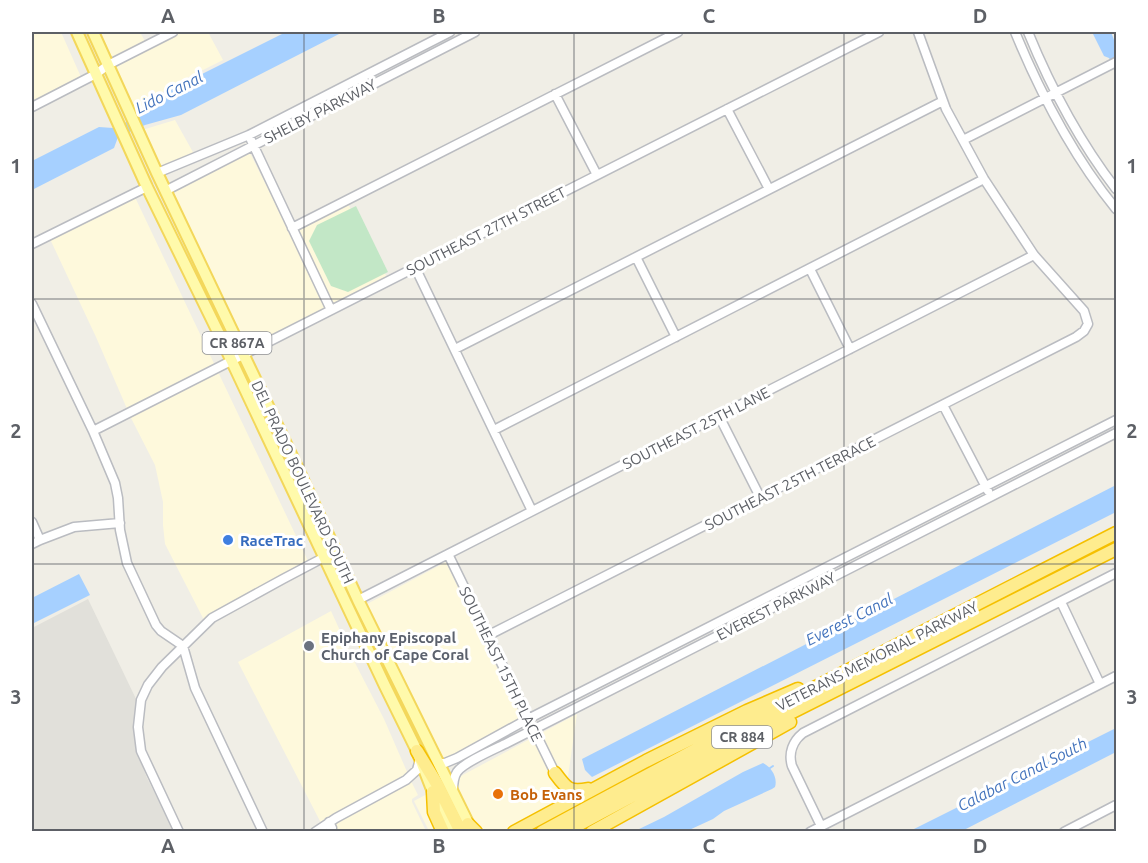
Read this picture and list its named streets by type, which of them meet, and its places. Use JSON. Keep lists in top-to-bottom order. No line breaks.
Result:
{"streets":{"highway":["VETERANS MEMORIAL PARKWAY","CR 884"],"main road":["CR 867A","DEL PRADO BOULEVARD SOUTH"],"street":["SHELBY PARKWAY","SOUTHEAST 27TH STREET","SOUTHEAST 25TH LANE","SOUTHEAST 25TH TERRACE","EVEREST PARKWAY","SOUTHEAST 15TH PLACE"]},"crossings":[["SHELBY PARKWAY","DEL PRADO BOULEVARD SOUTH"],["SOUTHEAST 27TH STREET","DEL PRADO BOULEVARD SOUTH"],["SOUTHEAST 25TH LANE","DEL PRADO BOULEVARD SOUTH"],["SOUTHEAST 25TH LANE","SOUTHEAST 25TH TERRACE"],["SOUTHEAST 25TH LANE","SOUTHEAST 15TH PLACE"],["DEL PRADO BOULEVARD SOUTH","EVEREST PARKWAY"],["SOUTHEAST 25TH TERRACE","SOUTHEAST 15TH PLACE"],["EVEREST PARKWAY","SOUTHEAST 15TH PLACE"]],"water":["Lido Canal","Everest Canal","Calabar Canal South"],"places":["RaceTrac","Epiphany Episcopal Church of Cape Coral","Bob Evans"],"grid":{"columns":["A","B","C","D"],"rows":["1","2","3"]}}
